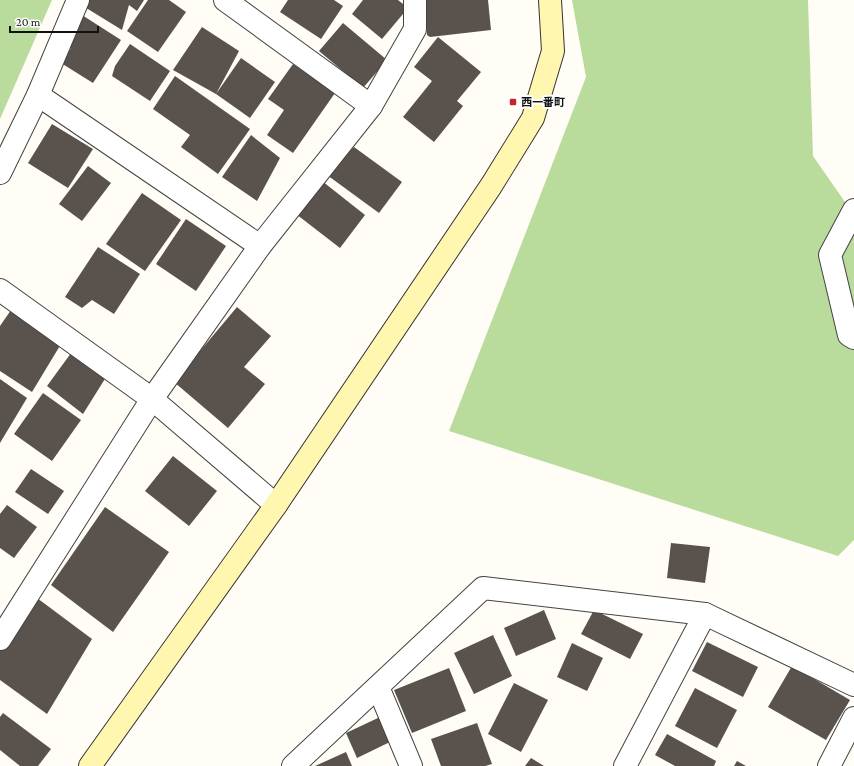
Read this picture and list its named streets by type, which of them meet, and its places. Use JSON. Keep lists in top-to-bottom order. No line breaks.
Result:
{"places":{"transit":["西一番町"]},"scale_bar":"20 m"}
